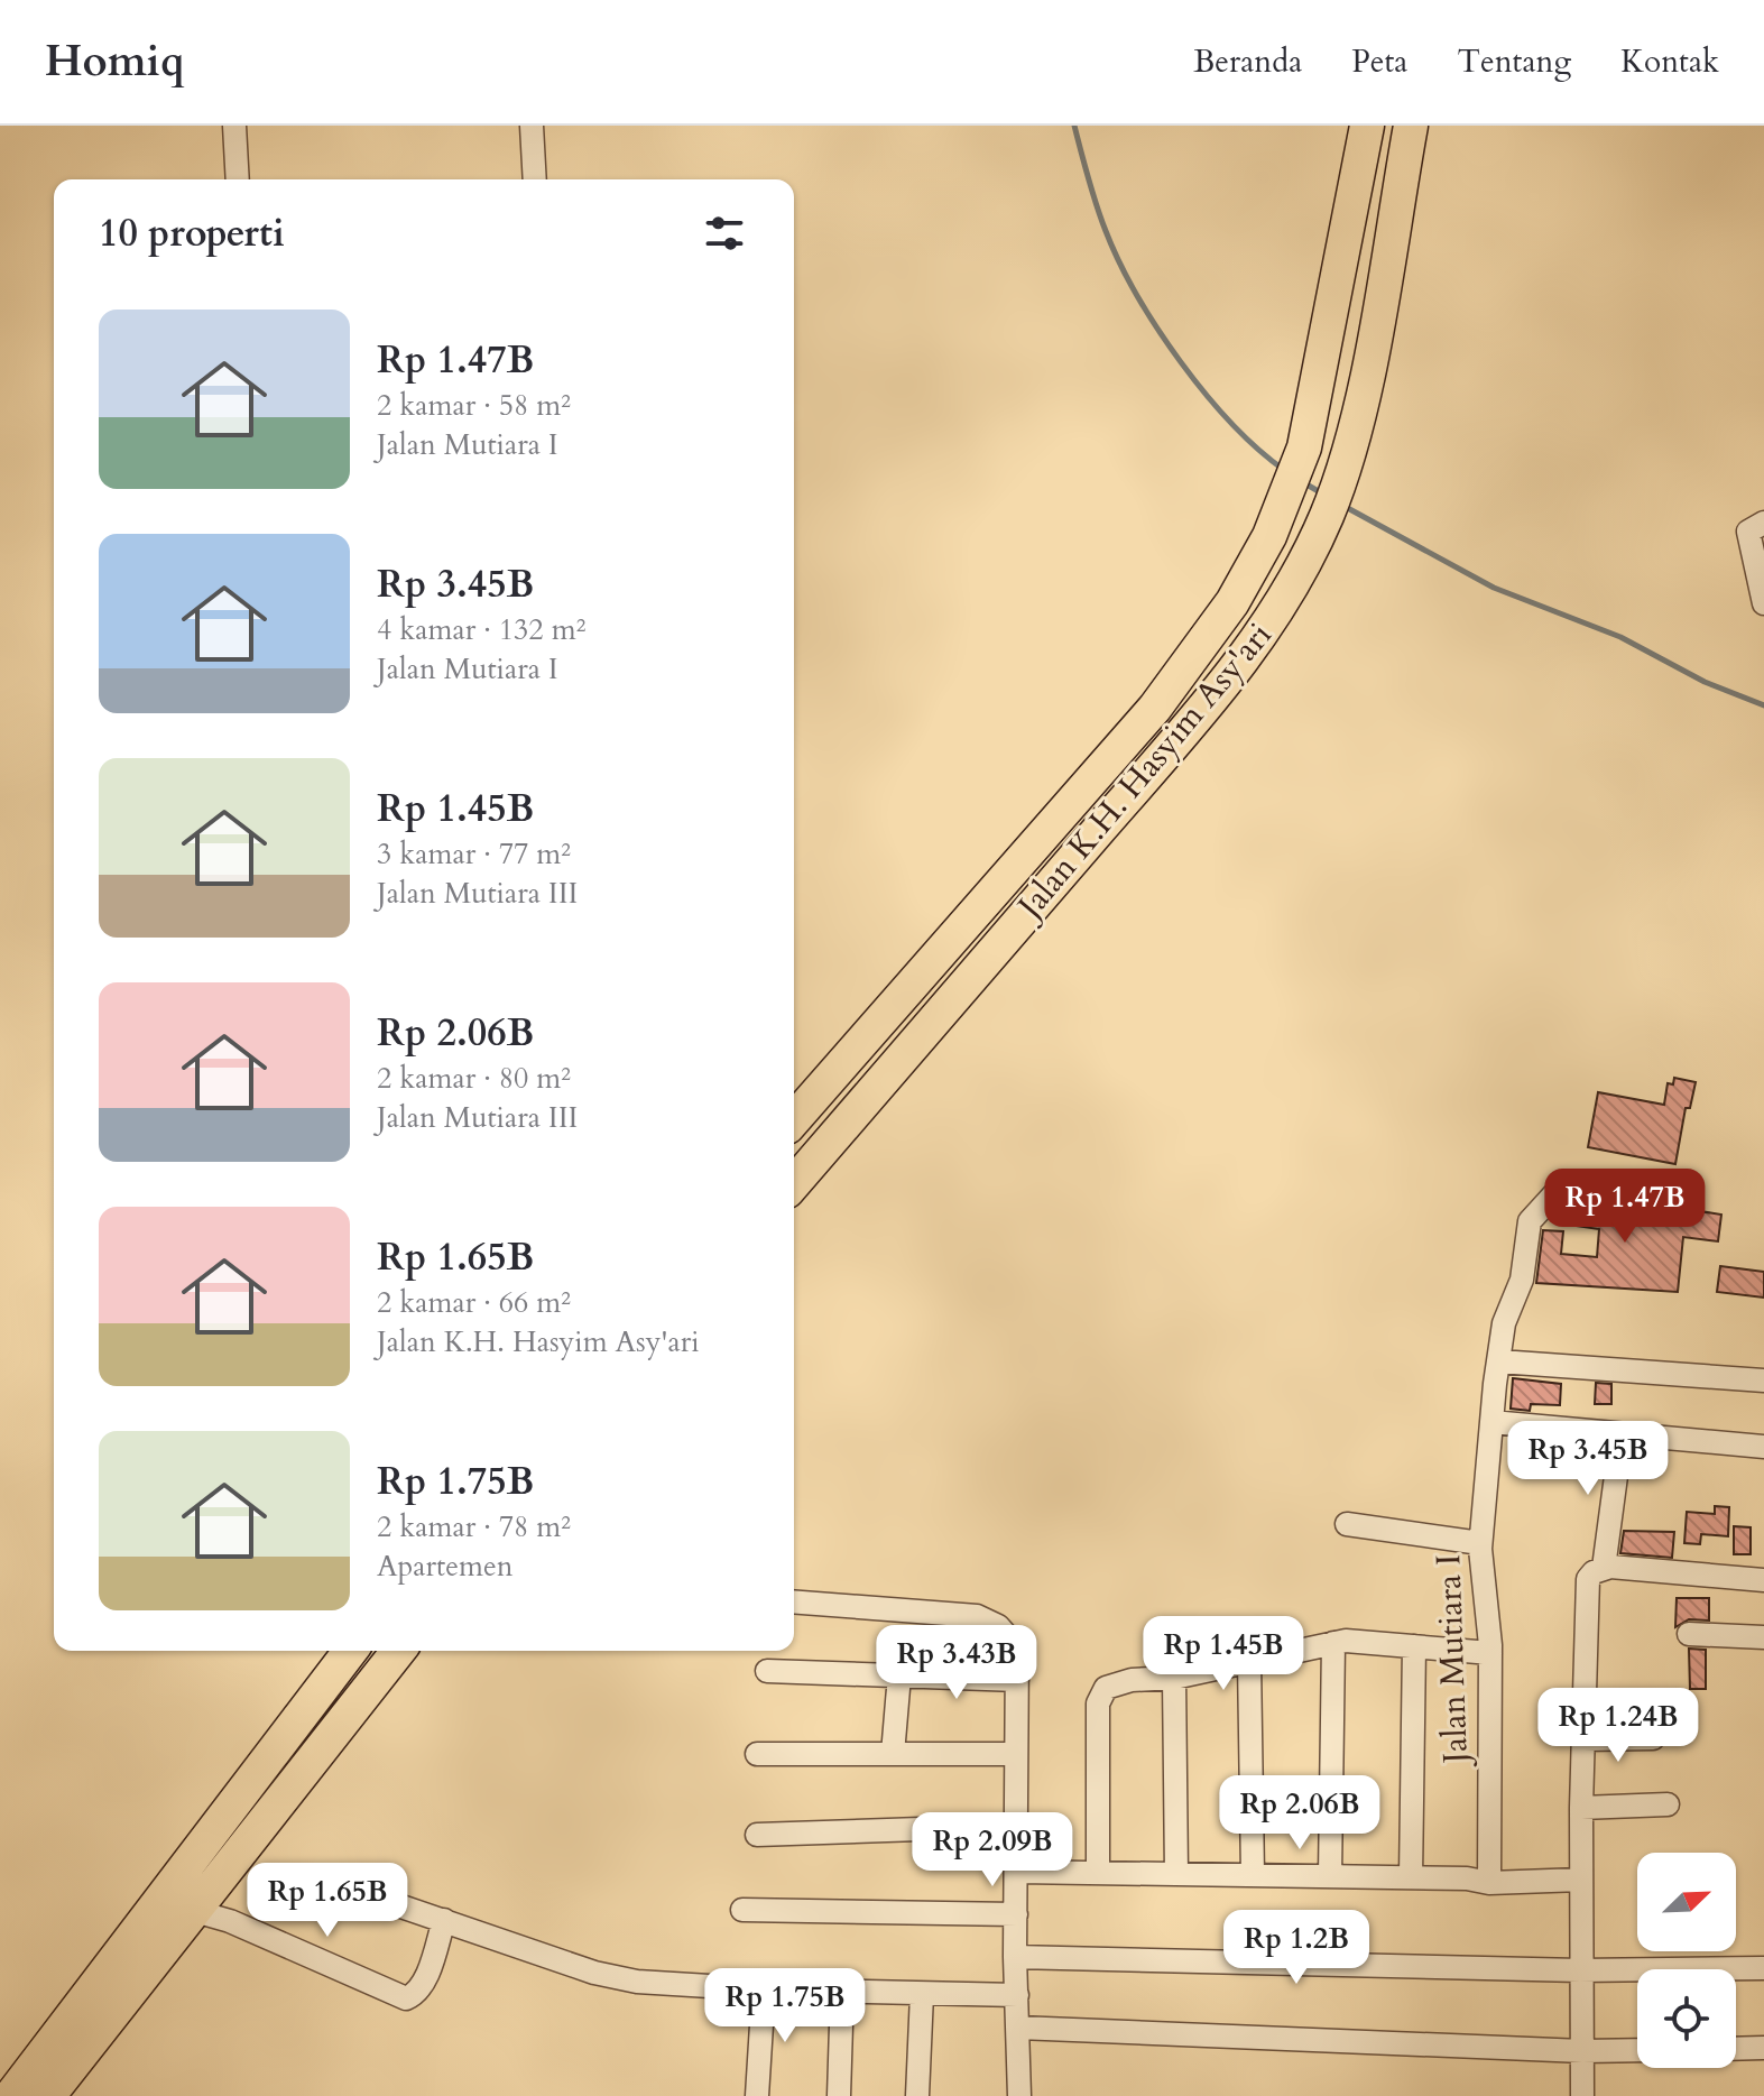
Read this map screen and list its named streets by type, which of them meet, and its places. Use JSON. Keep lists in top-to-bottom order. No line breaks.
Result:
{"streets":{"highway":["Jalan K.H. Hasyim Asy'ari"],"street":["Jalan Mutiara I"]},"north":"top right","page":{"header":"Homiq","nav":["Beranda","Peta","Tentang","Kontak"],"heading":"10 properti","list":[{"name":"Rp 1.47B","note":"2 kamar · 58 m² · Jalan Mutiara I"},{"name":"Rp 3.45B","note":"4 kamar · 132 m² · Jalan Mutiara I"},{"name":"Rp 1.45B","note":"3 kamar · 77 m² · Jalan Mutiara III"},{"name":"Rp 2.06B","note":"2 kamar · 80 m² · Jalan Mutiara III"},{"name":"Rp 1.65B","note":"2 kamar · 66 m² · Jalan K.H. Hasyim Asy'ari"},{"name":"Rp 1.75B","note":"2 kamar · 78 m² · Apartemen"}],"price":["Rp 1.47B","Rp 3.45B","Rp 1.45B","Rp 3.43B","Rp 1.24B","Rp 2.06B","Rp 2.09B","Rp 1.65B","Rp 1.2B","Rp 1.75B"]}}
